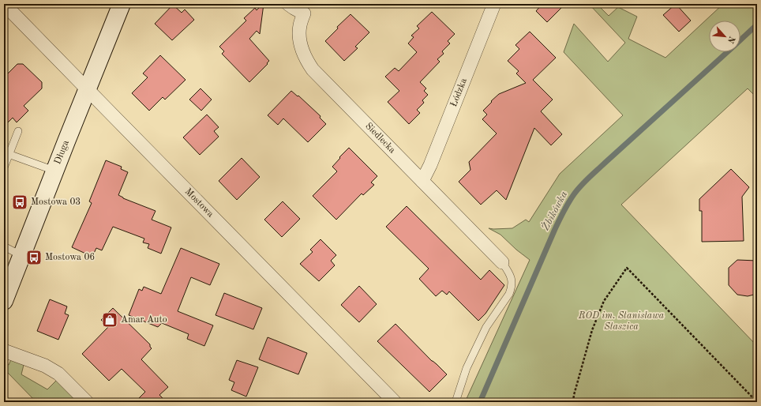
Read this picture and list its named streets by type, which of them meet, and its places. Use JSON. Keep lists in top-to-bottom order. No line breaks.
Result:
{"streets":{"street":["Łódzka","Siedlecka","Długa","Mostowa"]},"crossings":[["Łódzka","Siedlecka"],["Długa","Mostowa"]],"water":["Żbikówka"],"parks":["ROD im. Stanisława Staszica"],"places":{"bus stop":["Mostowa 03","Mostowa 06"],"shop":["Amar Auto"]},"north":"bottom right"}
